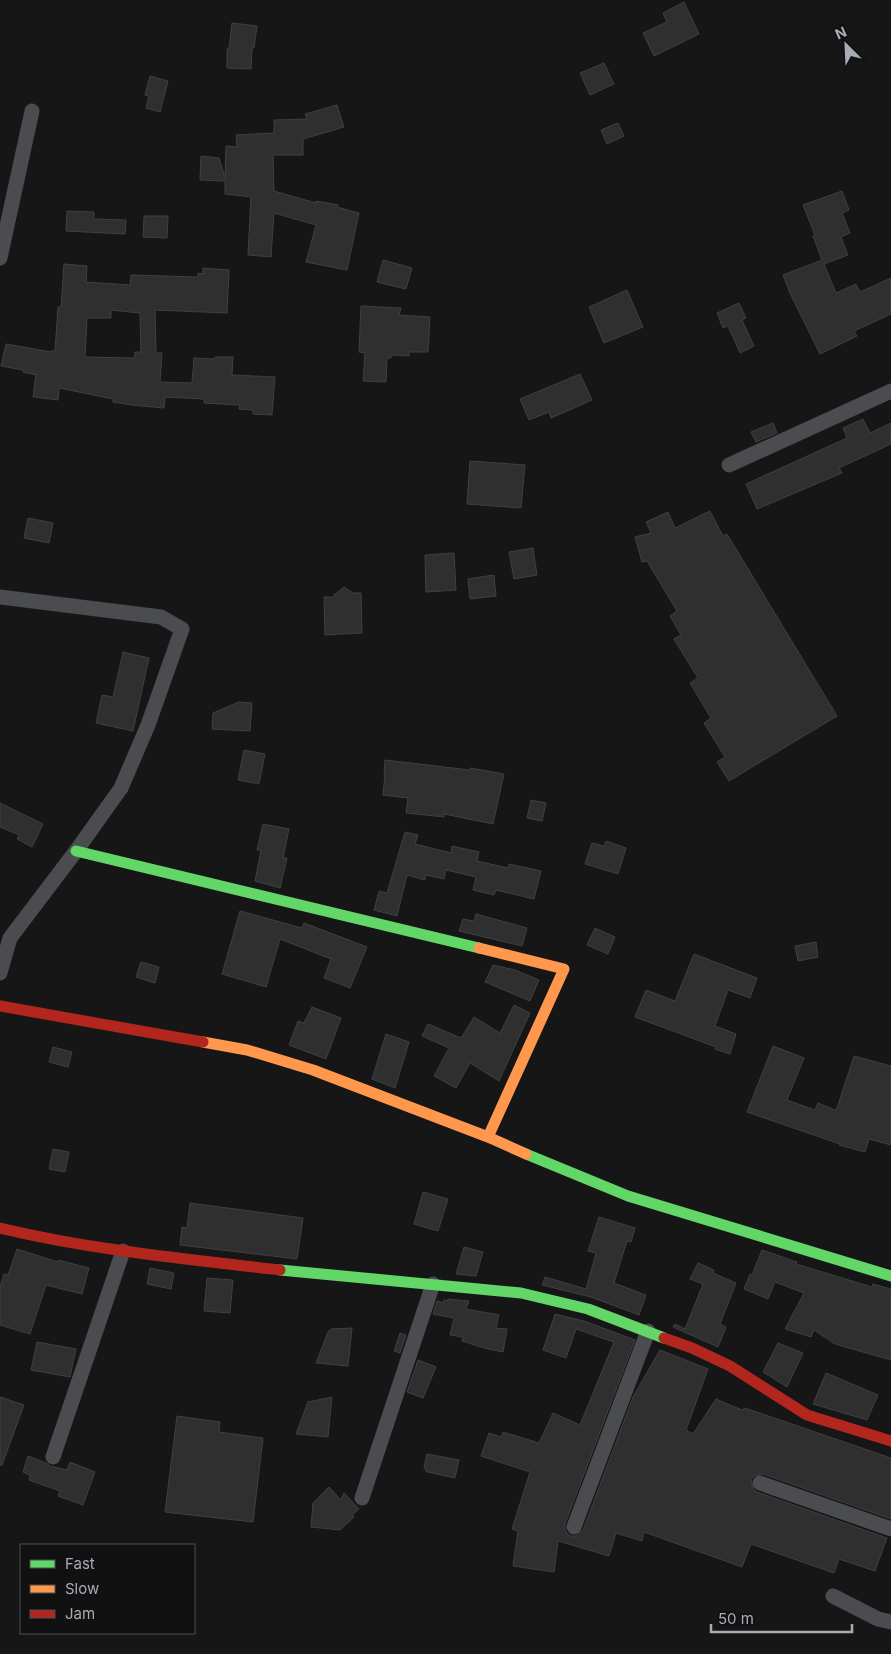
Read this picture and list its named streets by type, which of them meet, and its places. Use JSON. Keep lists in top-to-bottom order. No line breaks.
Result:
{"legend":["Fast","Slow","Jam"],"scale_bar":"50 m","north":"top left"}
